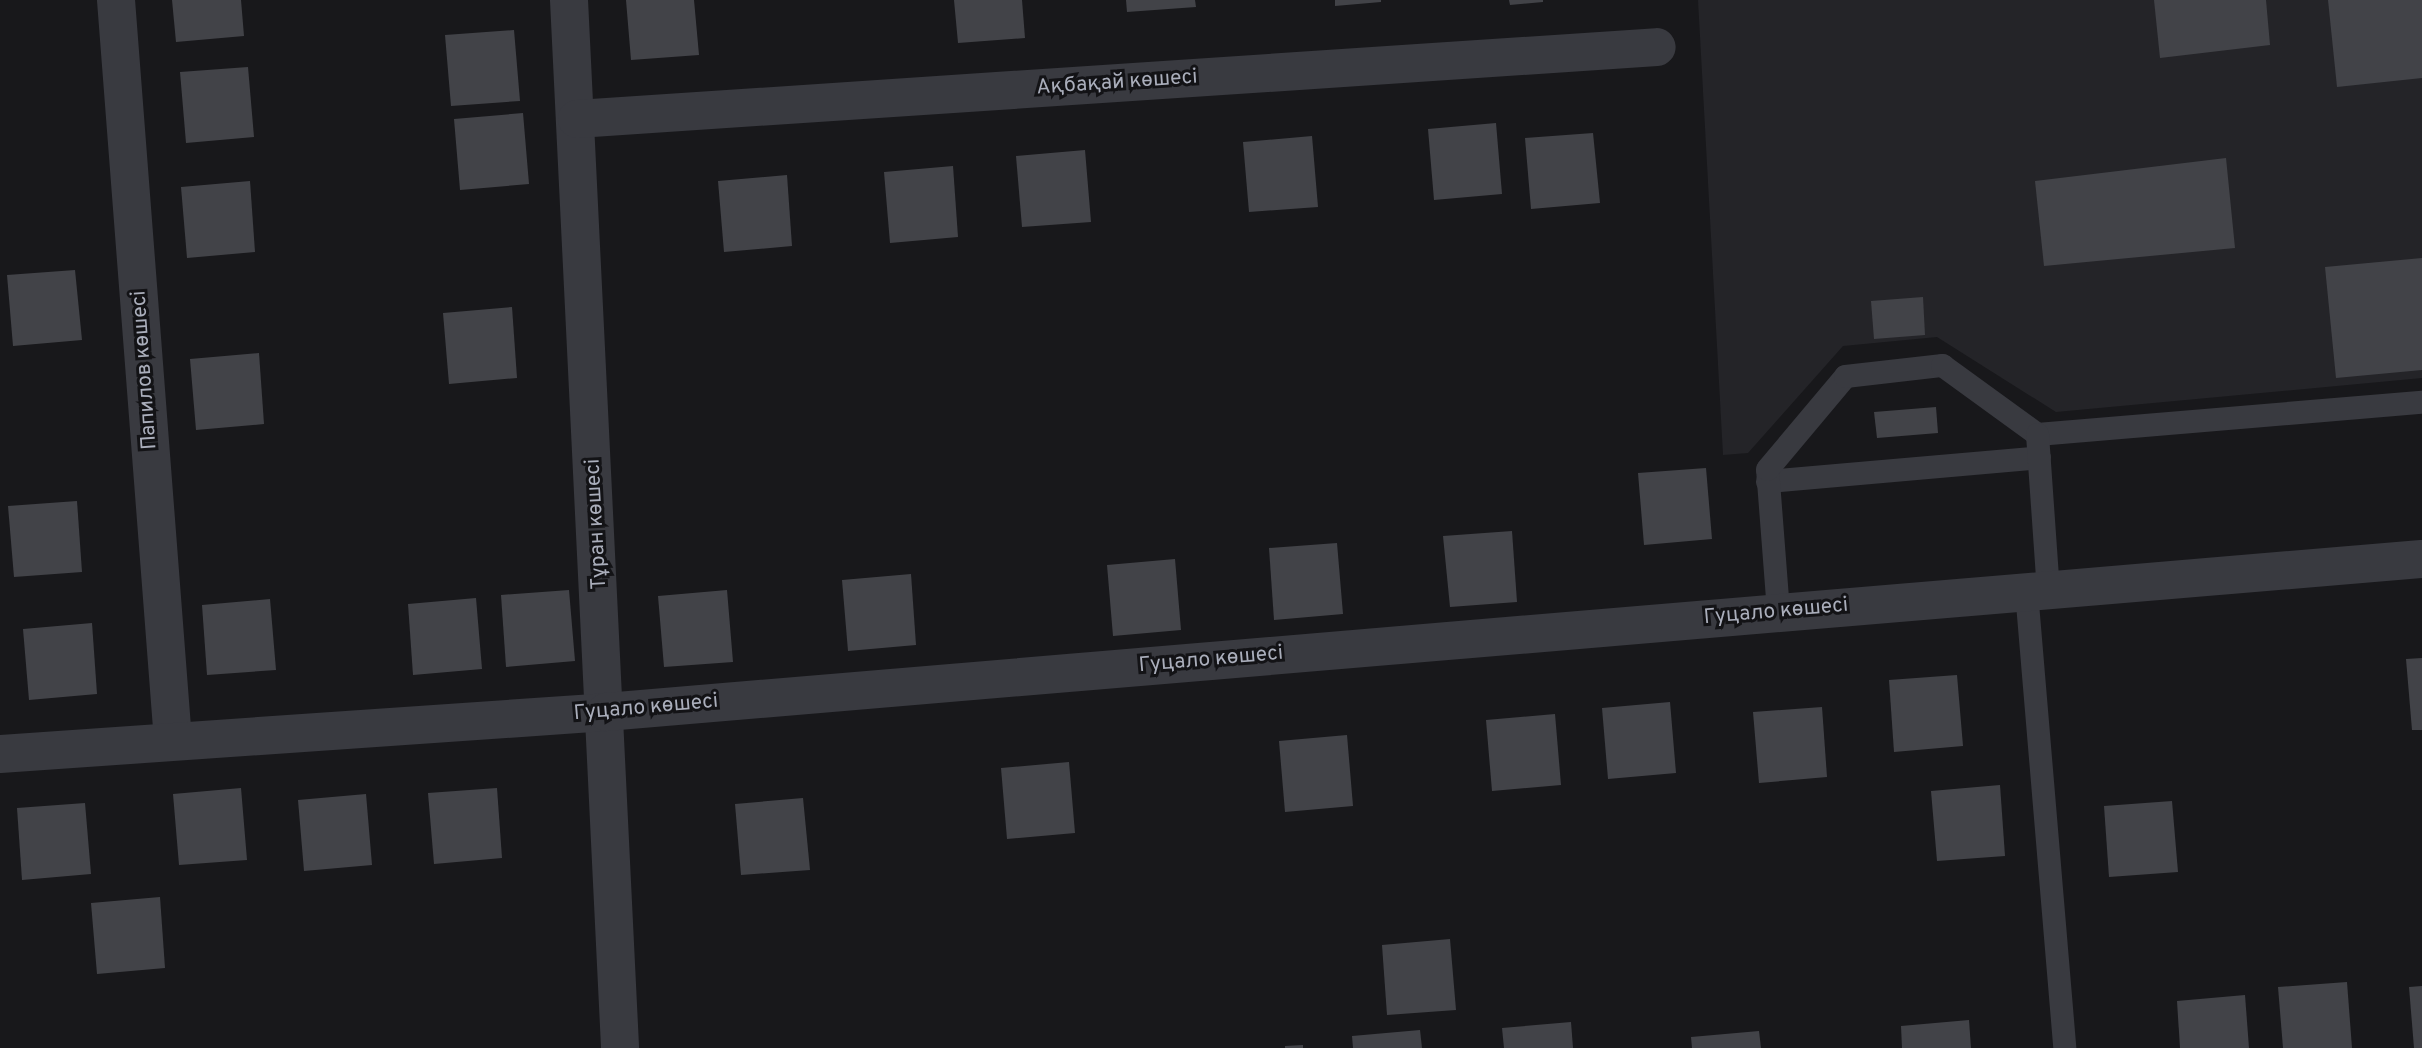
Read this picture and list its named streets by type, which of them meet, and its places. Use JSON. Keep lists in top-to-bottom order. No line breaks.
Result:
{"streets":{"street":["Ақбақай көшесі","Папилов көшесі","Тұран көшесі","Гуцало көшесі"]},"crossings":[["Ақбақай көшесі","Тұран көшесі"],["Папилов көшесі","Гуцало көшесі"],["Тұран көшесі","Гуцало көшесі"]]}
